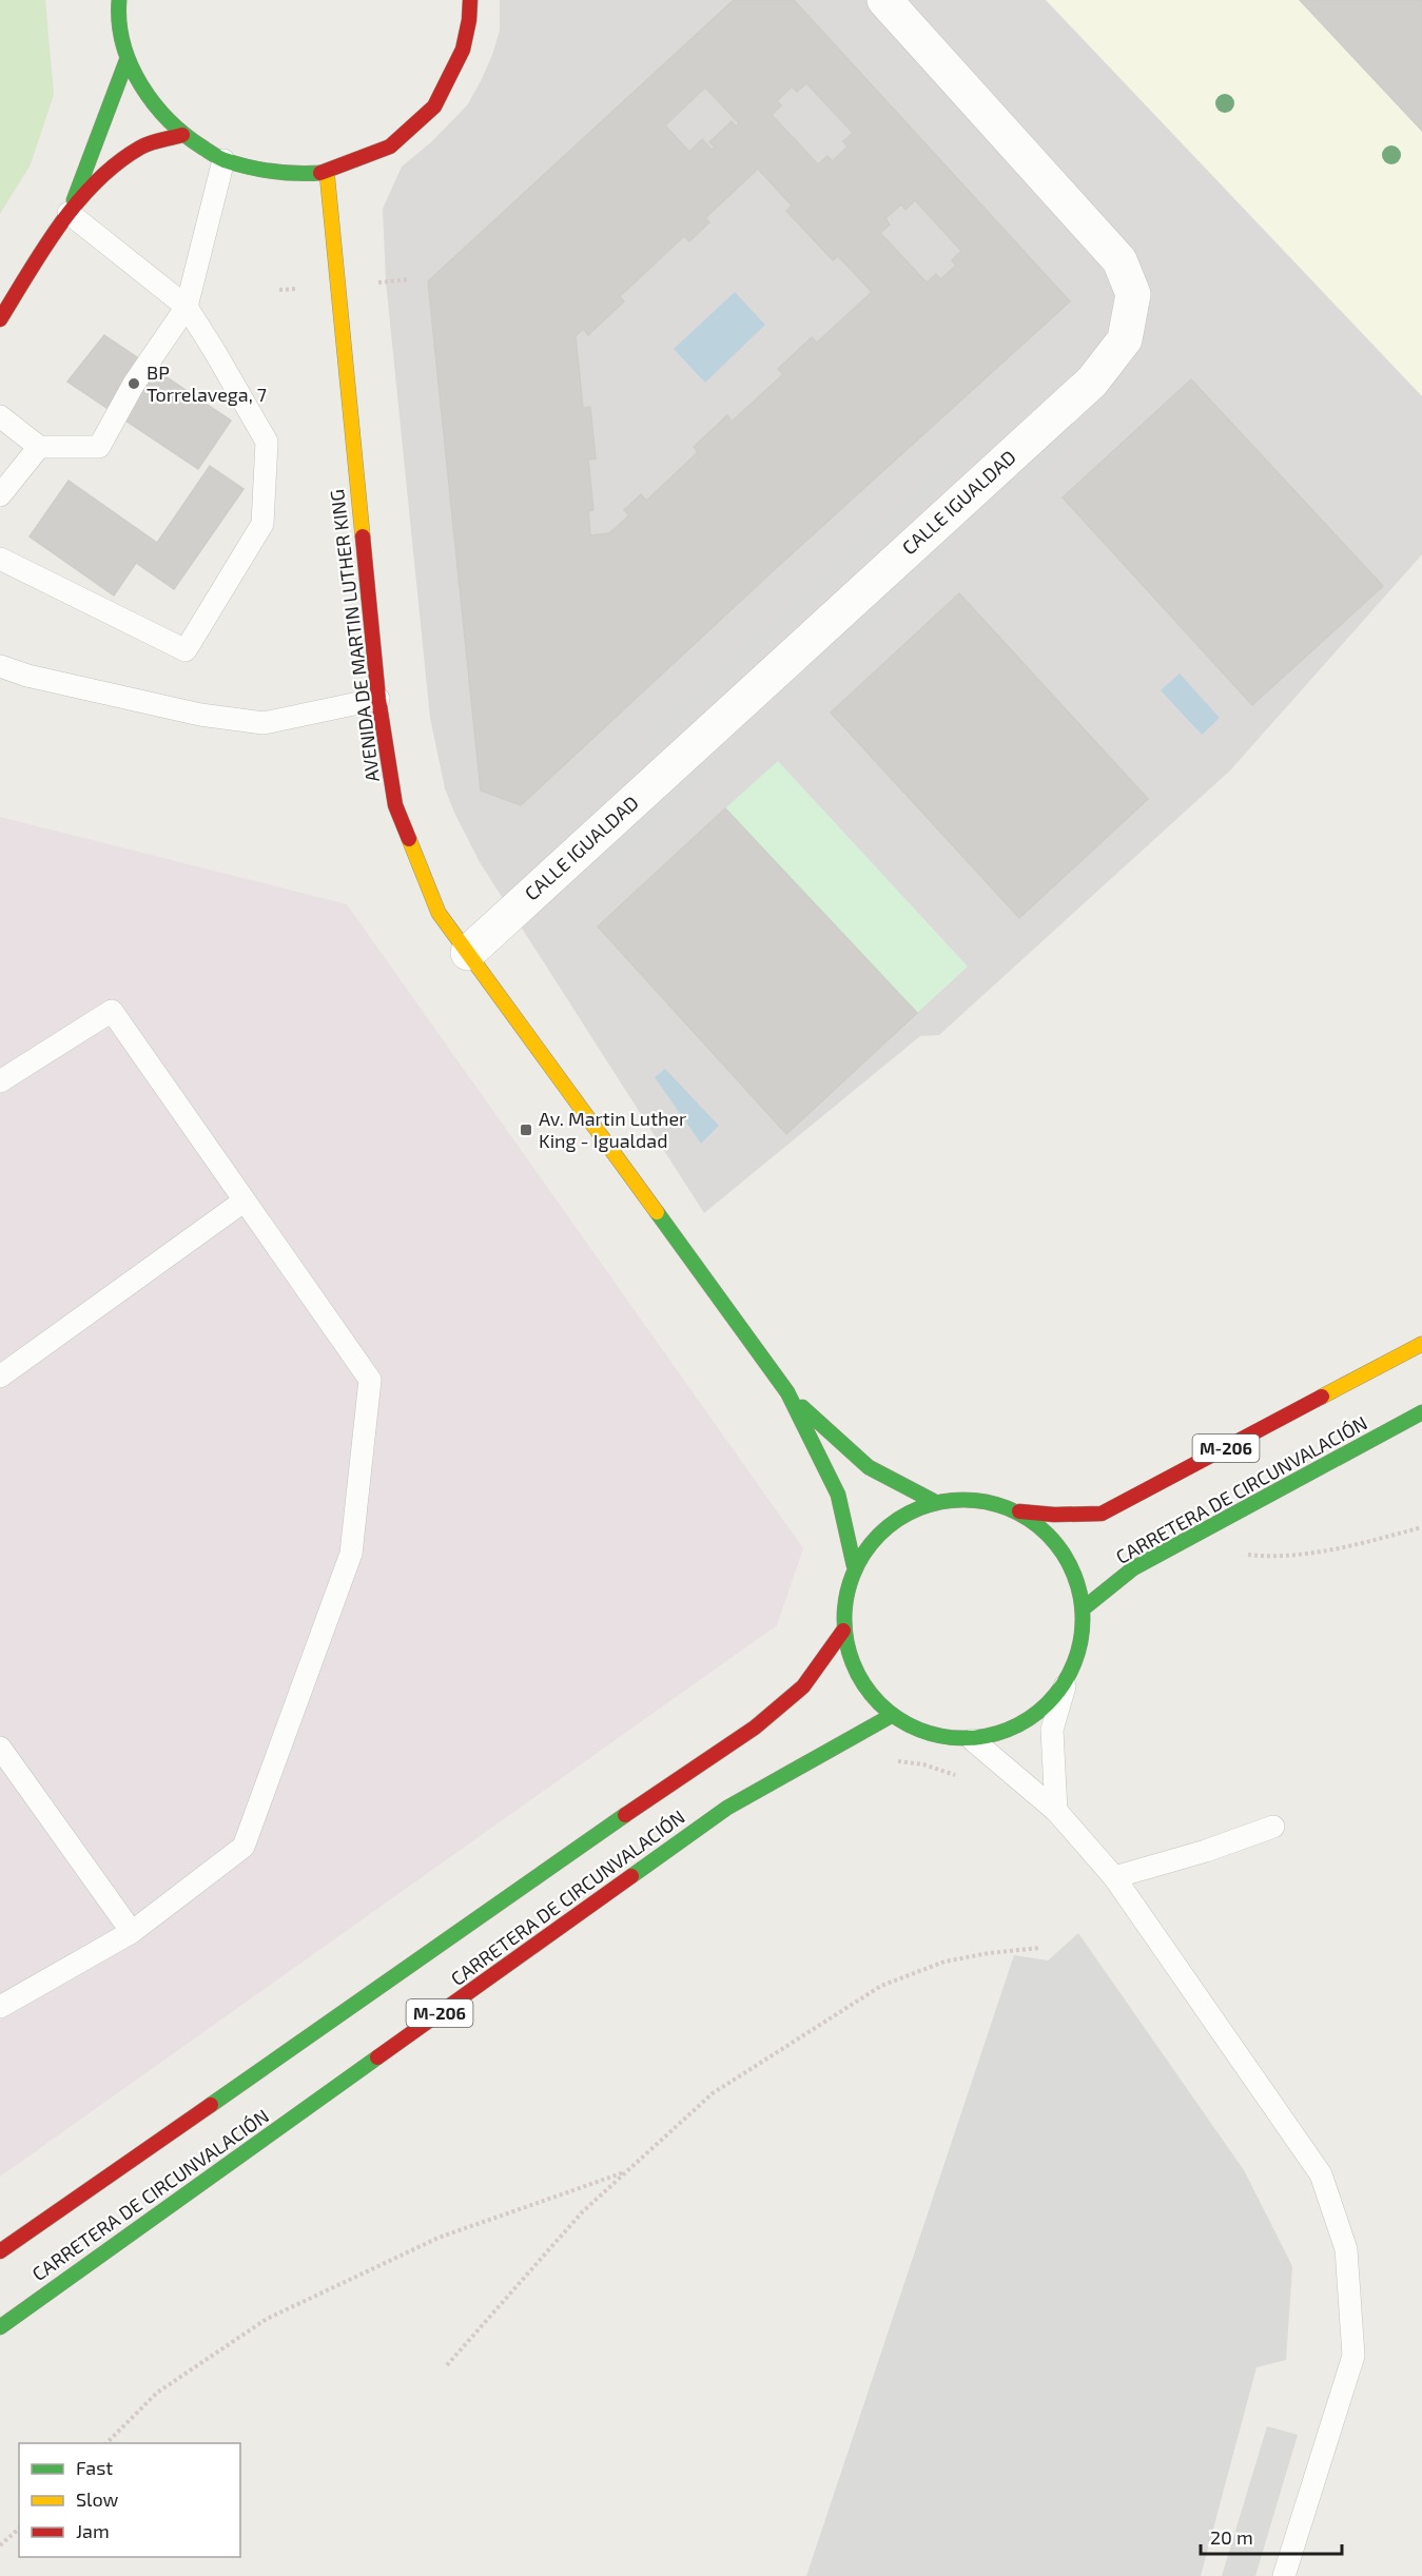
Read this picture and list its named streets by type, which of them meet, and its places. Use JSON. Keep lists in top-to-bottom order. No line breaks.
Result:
{"streets":{"main road":["AVENIDA DE MARTIN LUTHER KING","M-206","CARRETERA DE CIRCUNVALACIÓN"],"street":["CALLE IGUALDAD"]},"crossings":[["CALLE IGUALDAD","AVENIDA DE MARTIN LUTHER KING"],["M-206","CARRETERA DE CIRCUNVALACIÓN"]],"places":{"other":["BP Torrelavega, 7"],"transit":["Av. Martin Luther King - Igualdad"]},"legend":["Fast","Slow","Jam"],"scale_bar":"20 m"}
